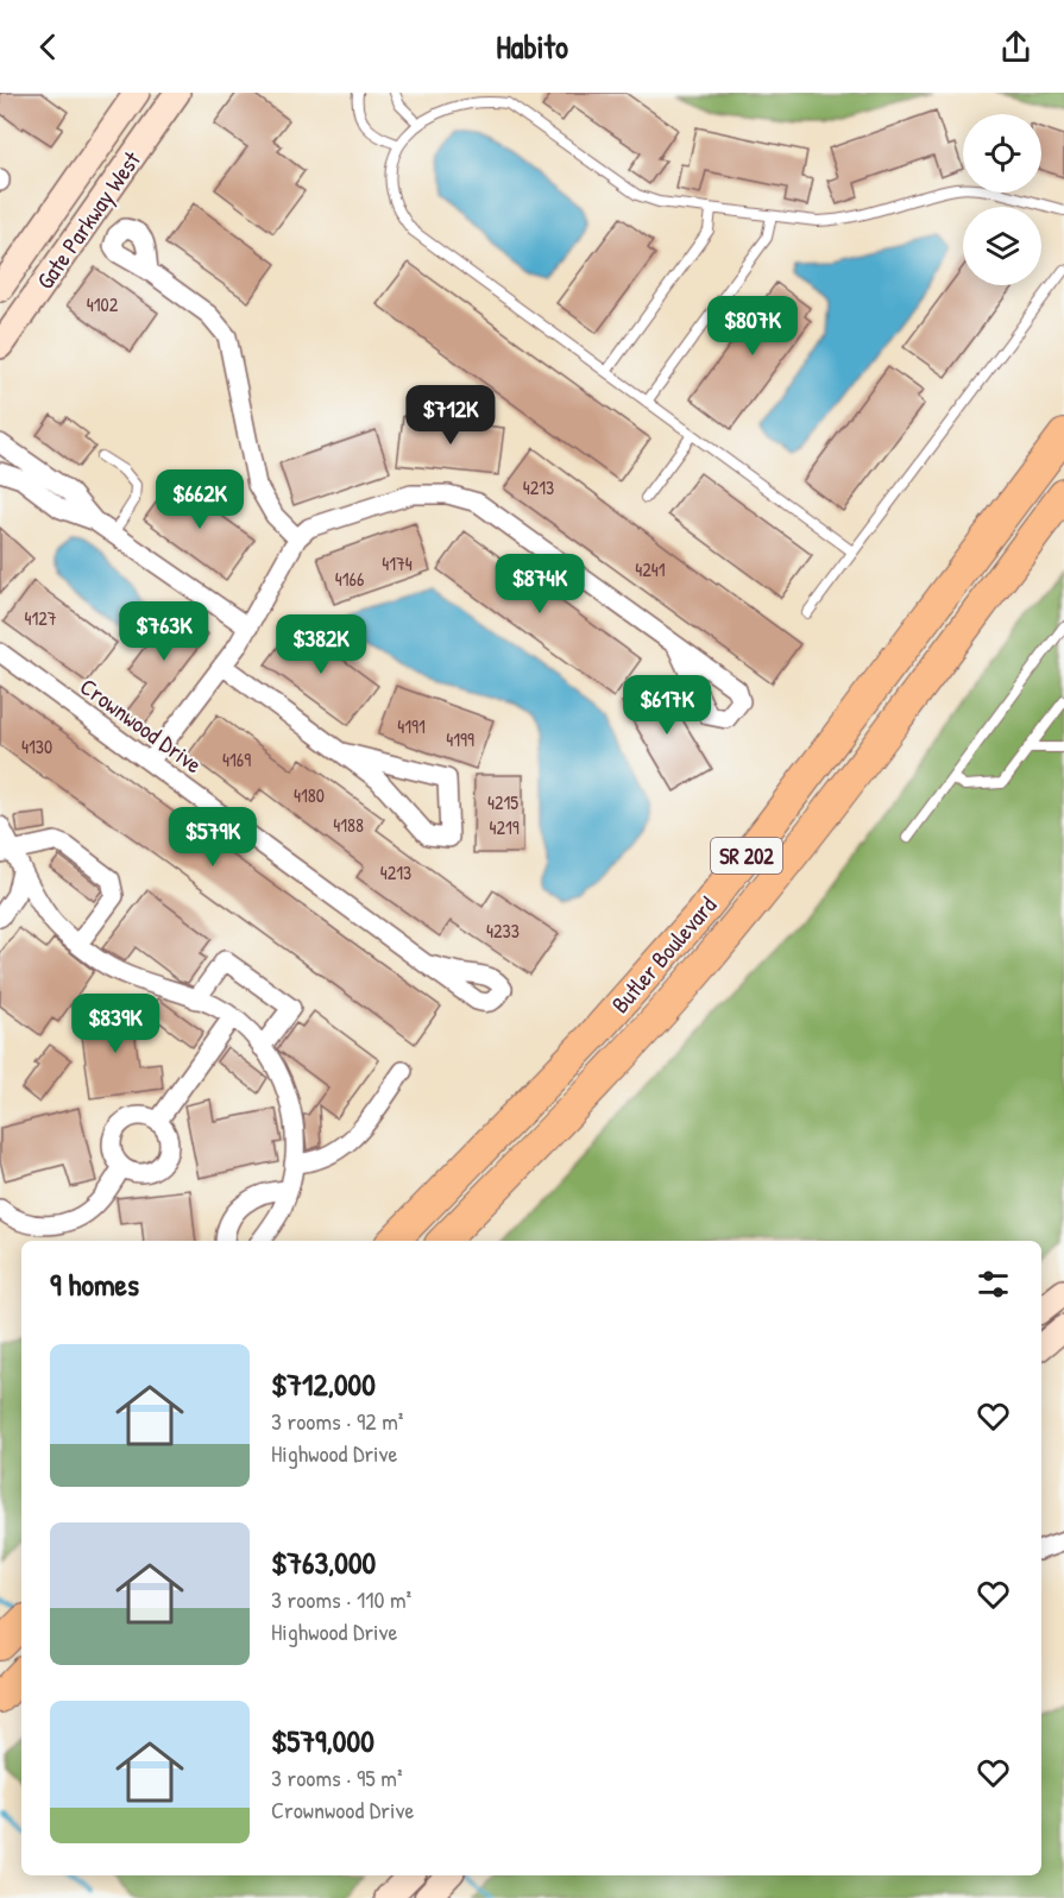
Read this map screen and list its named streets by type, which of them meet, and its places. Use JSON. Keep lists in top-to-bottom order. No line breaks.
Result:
{"streets":{"highway":["SR 202","Butler Boulevard"],"main road":["Gate Parkway West"],"street":["Crownwood Drive"]},"house_numbers":["4102","4213","4174","4241","4166","4127","4191","4199","4130","4169","4180","4215","4188","4219","4213","4233"],"page":{"header":"Habito","price":["$807K","$712K","$662K","$874K","$763K","$382K","$617K","$579K","$839K"],"heading":"9 homes","list":[{"name":"$712,000","note":"3 rooms · 92 m² · Highwood Drive"},{"name":"$763,000","note":"3 rooms · 110 m² · Highwood Drive"},{"name":"$579,000","note":"3 rooms · 95 m² · Crownwood Drive"}]}}
